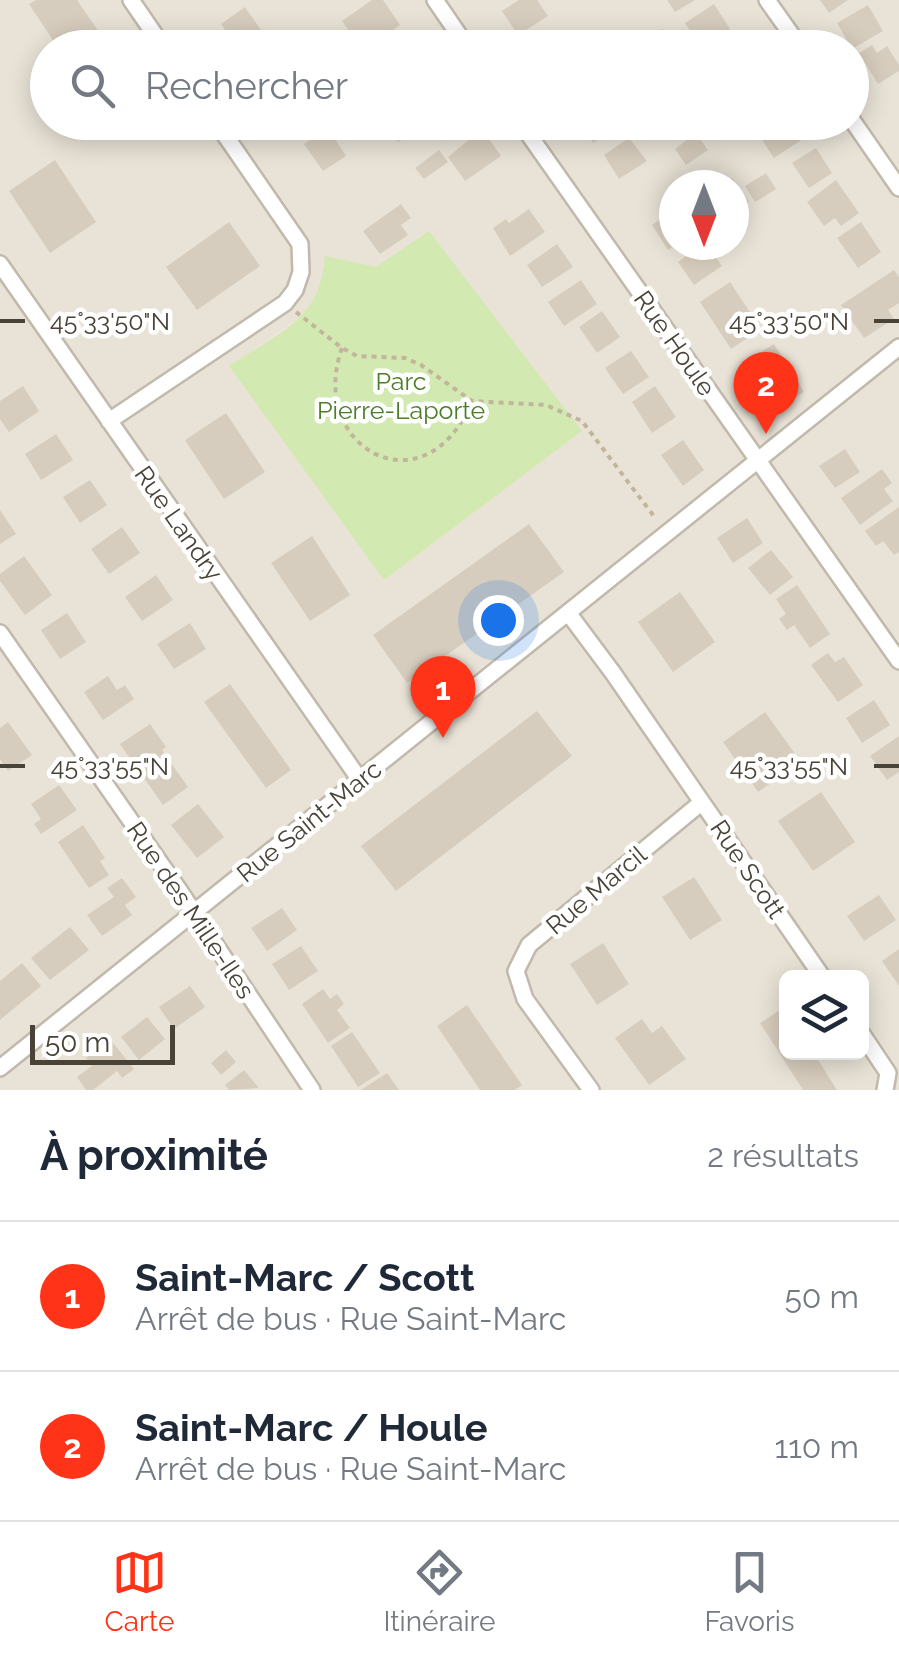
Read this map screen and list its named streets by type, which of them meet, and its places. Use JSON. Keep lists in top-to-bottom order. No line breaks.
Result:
{"streets":{"street":["Rue Houle","Rue Landry","Rue Saint-Marc","Rue Scott","Rue Marcil","Rue des Mille-Iles"]},"crossings":[["Rue Houle","Rue Saint-Marc"],["Rue Landry","Rue Saint-Marc"],["Rue Saint-Marc","Rue Scott"],["Rue Saint-Marc","Rue des Mille-Iles"],["Rue Scott","Rue Marcil"]],"parks":["Parc Pierre-Laporte"],"scale_bar":"50 m","north":"bottom","page":{"search":"Rechercher","pins":["2","1"],"scale":"50 m","heading":["À proximité","2 résultats"],"list":[{"mark":"1","name":"Saint-Marc / Scott","note":"Arrêt de bus · Rue Saint-Marc","value":"50 m"},{"mark":"2","name":"Saint-Marc / Houle","note":"Arrêt de bus · Rue Saint-Marc","value":"110 m"}],"nav":["Carte","Itinéraire","Favoris"]},"coordinates":["45°33'50\"N","45°33'55\"N"]}
